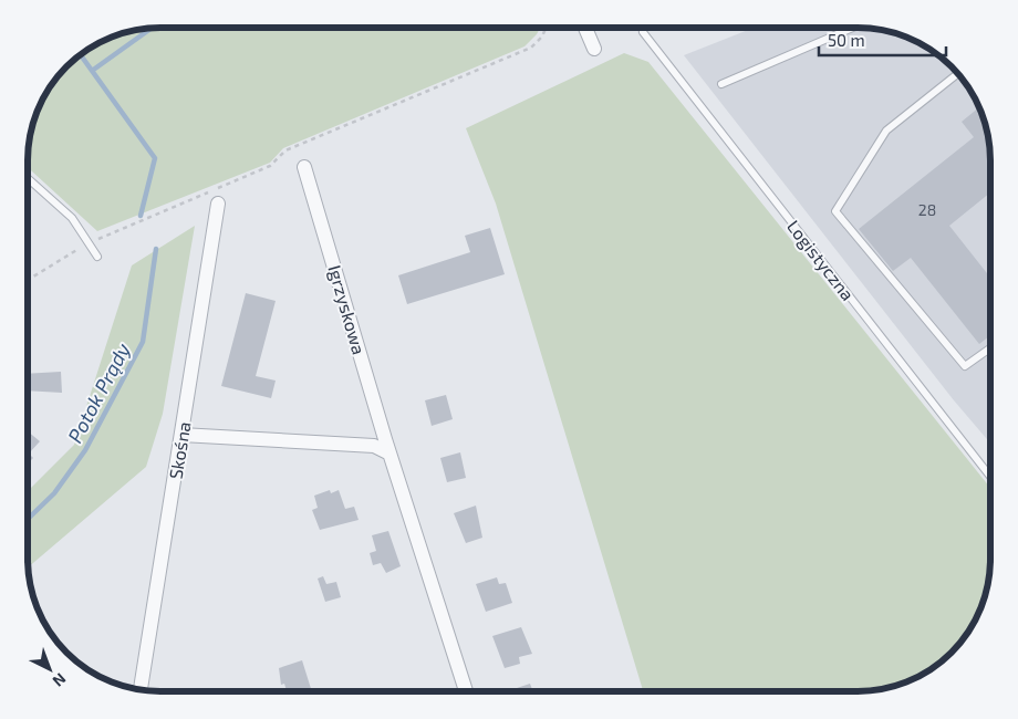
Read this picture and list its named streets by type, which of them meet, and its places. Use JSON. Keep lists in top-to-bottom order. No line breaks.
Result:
{"streets":{"street":["Igrzyskowa","Skośna"],"lane":["Logistyczna"]},"water":["Potok Prądy"],"house_numbers":["28"],"scale_bar":"50 m","north":"bottom right"}
